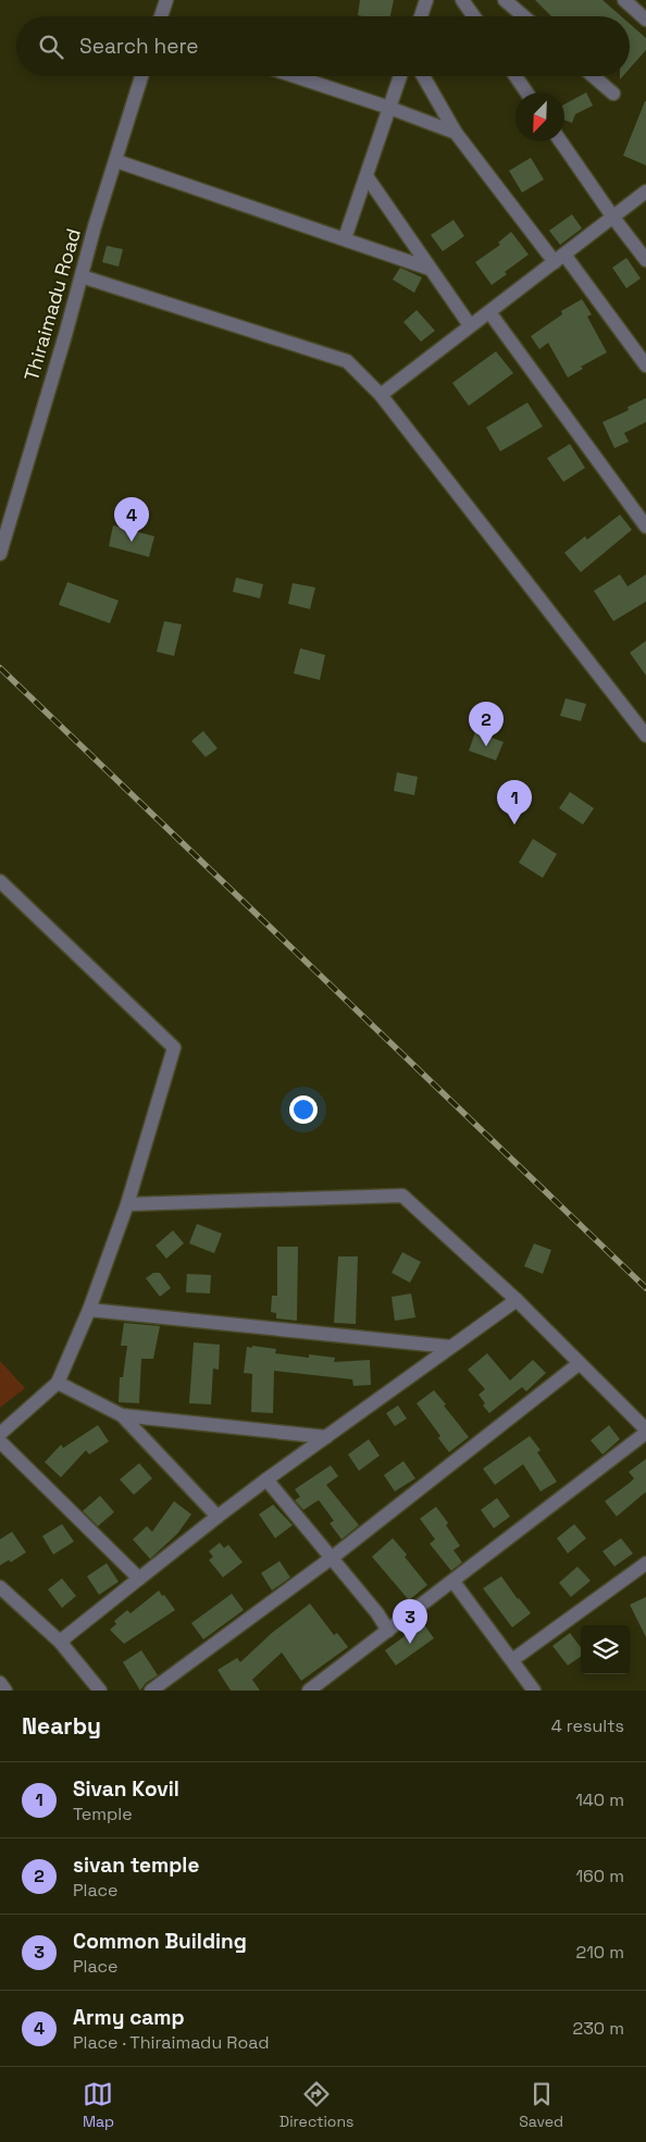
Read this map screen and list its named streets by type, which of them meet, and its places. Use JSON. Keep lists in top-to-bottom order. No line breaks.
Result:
{"streets":{"street":["Thiraimadu Road"]},"north":"bottom left","page":{"search":"Search here","pins":["4","2","1","3"],"heading":["Nearby","4 results"],"list":[{"mark":"1","name":"Sivan Kovil","note":"Temple","value":"140 m"},{"mark":"2","name":"sivan temple","note":"Place","value":"160 m"},{"mark":"3","name":"Common Building","note":"Place","value":"210 m"},{"mark":"4","name":"Army camp","note":"Place · Thiraimadu Road","value":"230 m"}],"nav":["Map","Directions","Saved"]}}
